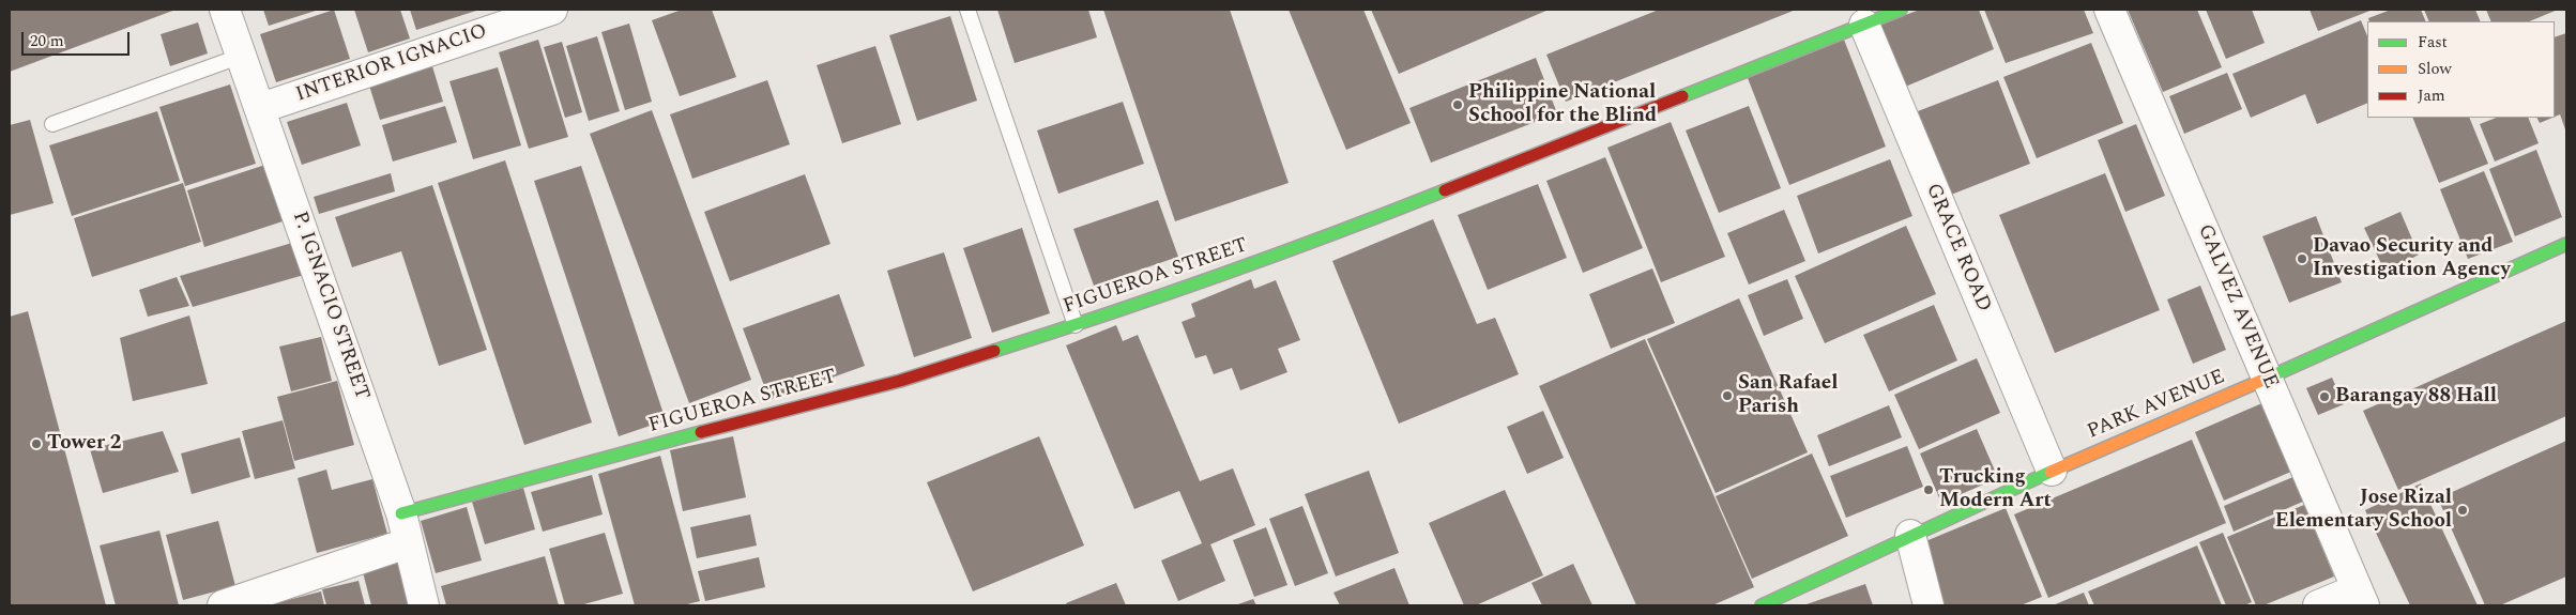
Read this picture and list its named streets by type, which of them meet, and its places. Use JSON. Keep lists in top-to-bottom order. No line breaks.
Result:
{"streets":{"street":["INTERIOR IGNACIO","GRACE ROAD","FIGUEROA STREET","P. IGNACIO STREET","GALVEZ AVENUE","PARK AVENUE"]},"crossings":[["INTERIOR IGNACIO","P. IGNACIO STREET"],["GRACE ROAD","FIGUEROA STREET"],["GRACE ROAD","PARK AVENUE"],["FIGUEROA STREET","P. IGNACIO STREET"],["GALVEZ AVENUE","PARK AVENUE"]],"places":["Philippine National School for the Blind","Davao Security and Investigation Agency","San Rafael Parish","Barangay 88 Hall","Tower 2","Trucking Modern Art","Jose Rizal Elementary School"],"legend":["Fast","Slow","Jam"],"scale_bar":"20 m"}
